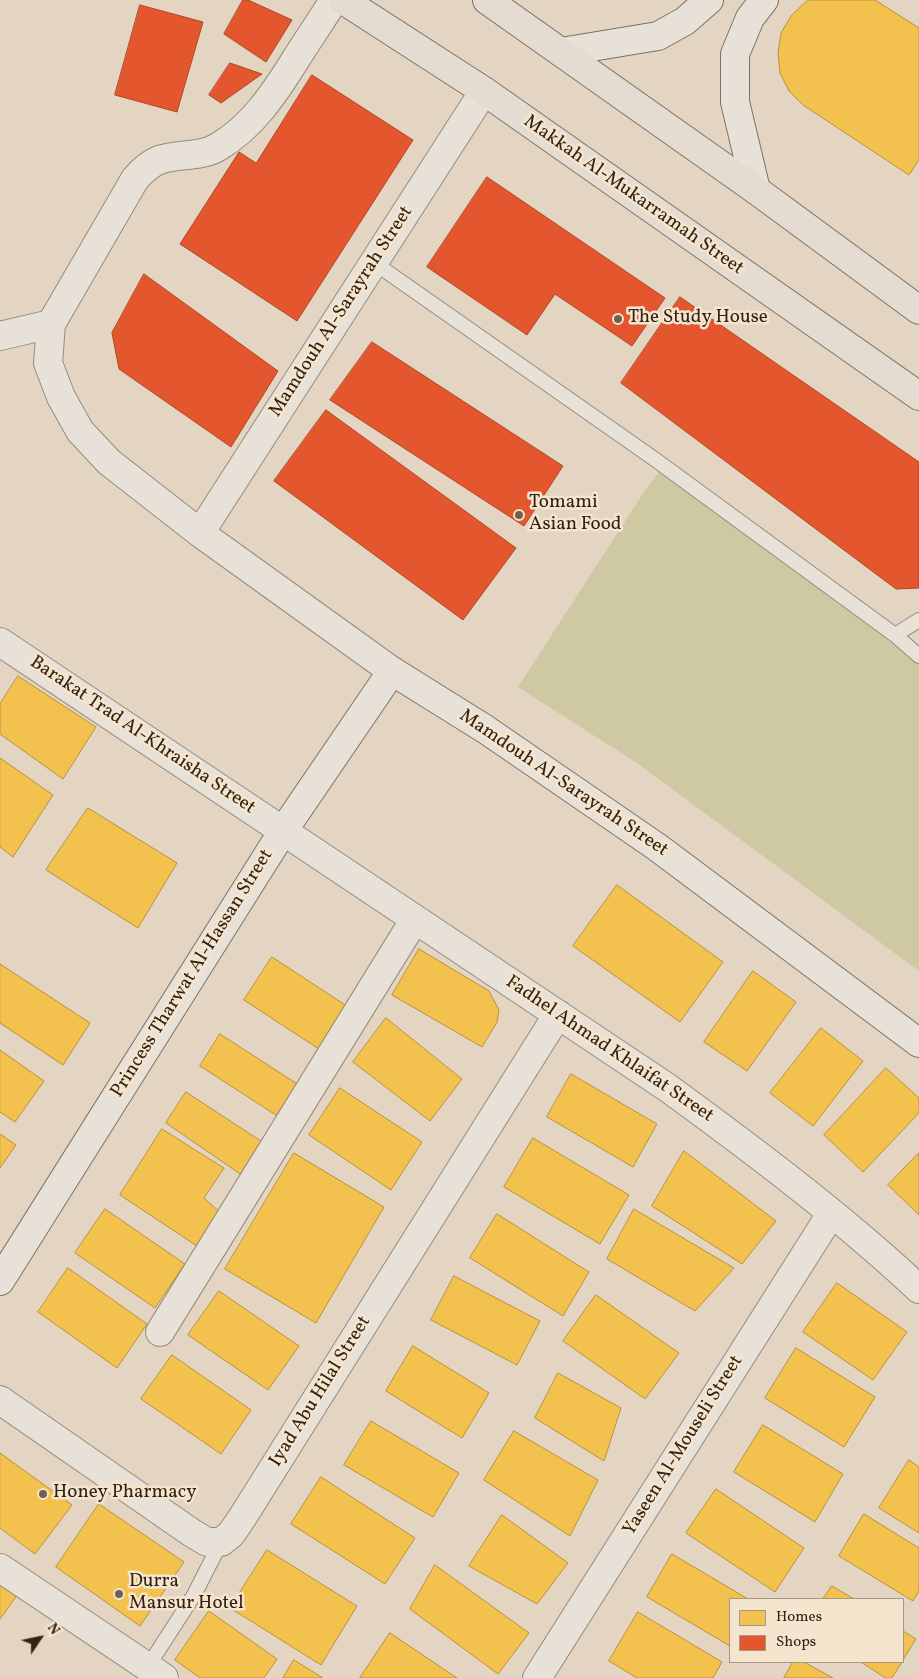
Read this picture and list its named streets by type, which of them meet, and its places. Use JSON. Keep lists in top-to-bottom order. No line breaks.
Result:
{"streets":{"main road":["Makkah Al-Mukarramah Street"],"street":["Mamdouh Al-Sarayrah Street","Barakat Trad Al-Khraisha Street","Princess Tharwat Al-Hassan Street","Fadhel Ahmad Khlaifat Street","Iyad Abu Hilal Street","Yaseen Al-Mouseli Street"]},"crossings":[["Makkah Al-Mukarramah Street","Mamdouh Al-Sarayrah Street"],["Mamdouh Al-Sarayrah Street","Princess Tharwat Al-Hassan Street"],["Barakat Trad Al-Khraisha Street","Princess Tharwat Al-Hassan Street"],["Barakat Trad Al-Khraisha Street","Fadhel Ahmad Khlaifat Street"],["Princess Tharwat Al-Hassan Street","Fadhel Ahmad Khlaifat Street"],["Fadhel Ahmad Khlaifat Street","Iyad Abu Hilal Street"],["Fadhel Ahmad Khlaifat Street","Yaseen Al-Mouseli Street"]],"places":["The Study House","Tomami Asian Food","Honey Pharmacy","Durra Mansur Hotel"],"legend":["Homes","Shops"],"north":"top right"}
